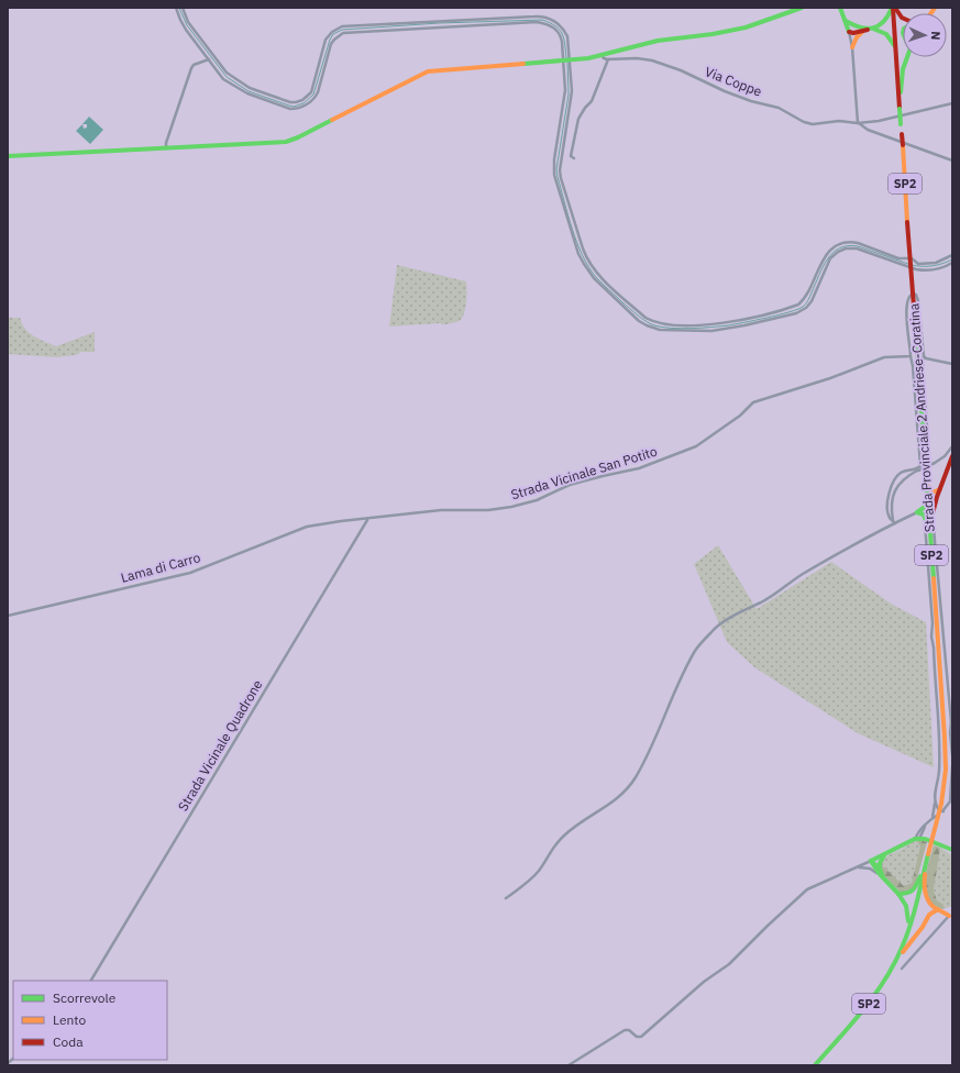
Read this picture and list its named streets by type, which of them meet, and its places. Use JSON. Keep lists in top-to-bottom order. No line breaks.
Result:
{"streets":{"main road":["SP2","Strada Provinciale 2 Andriese-Coratina"],"street":["Via Coppe","Strada Vicinale San Potito","Lama di Carro","Strada Vicinale Quadrone"]},"crossings":[["Strada Vicinale San Potito","Lama di Carro"],["Strada Vicinale San Potito","Strada Vicinale Quadrone"],["Lama di Carro","Strada Vicinale Quadrone"]],"legend":["Scorrevole","Lento","Coda"],"north":"right"}
